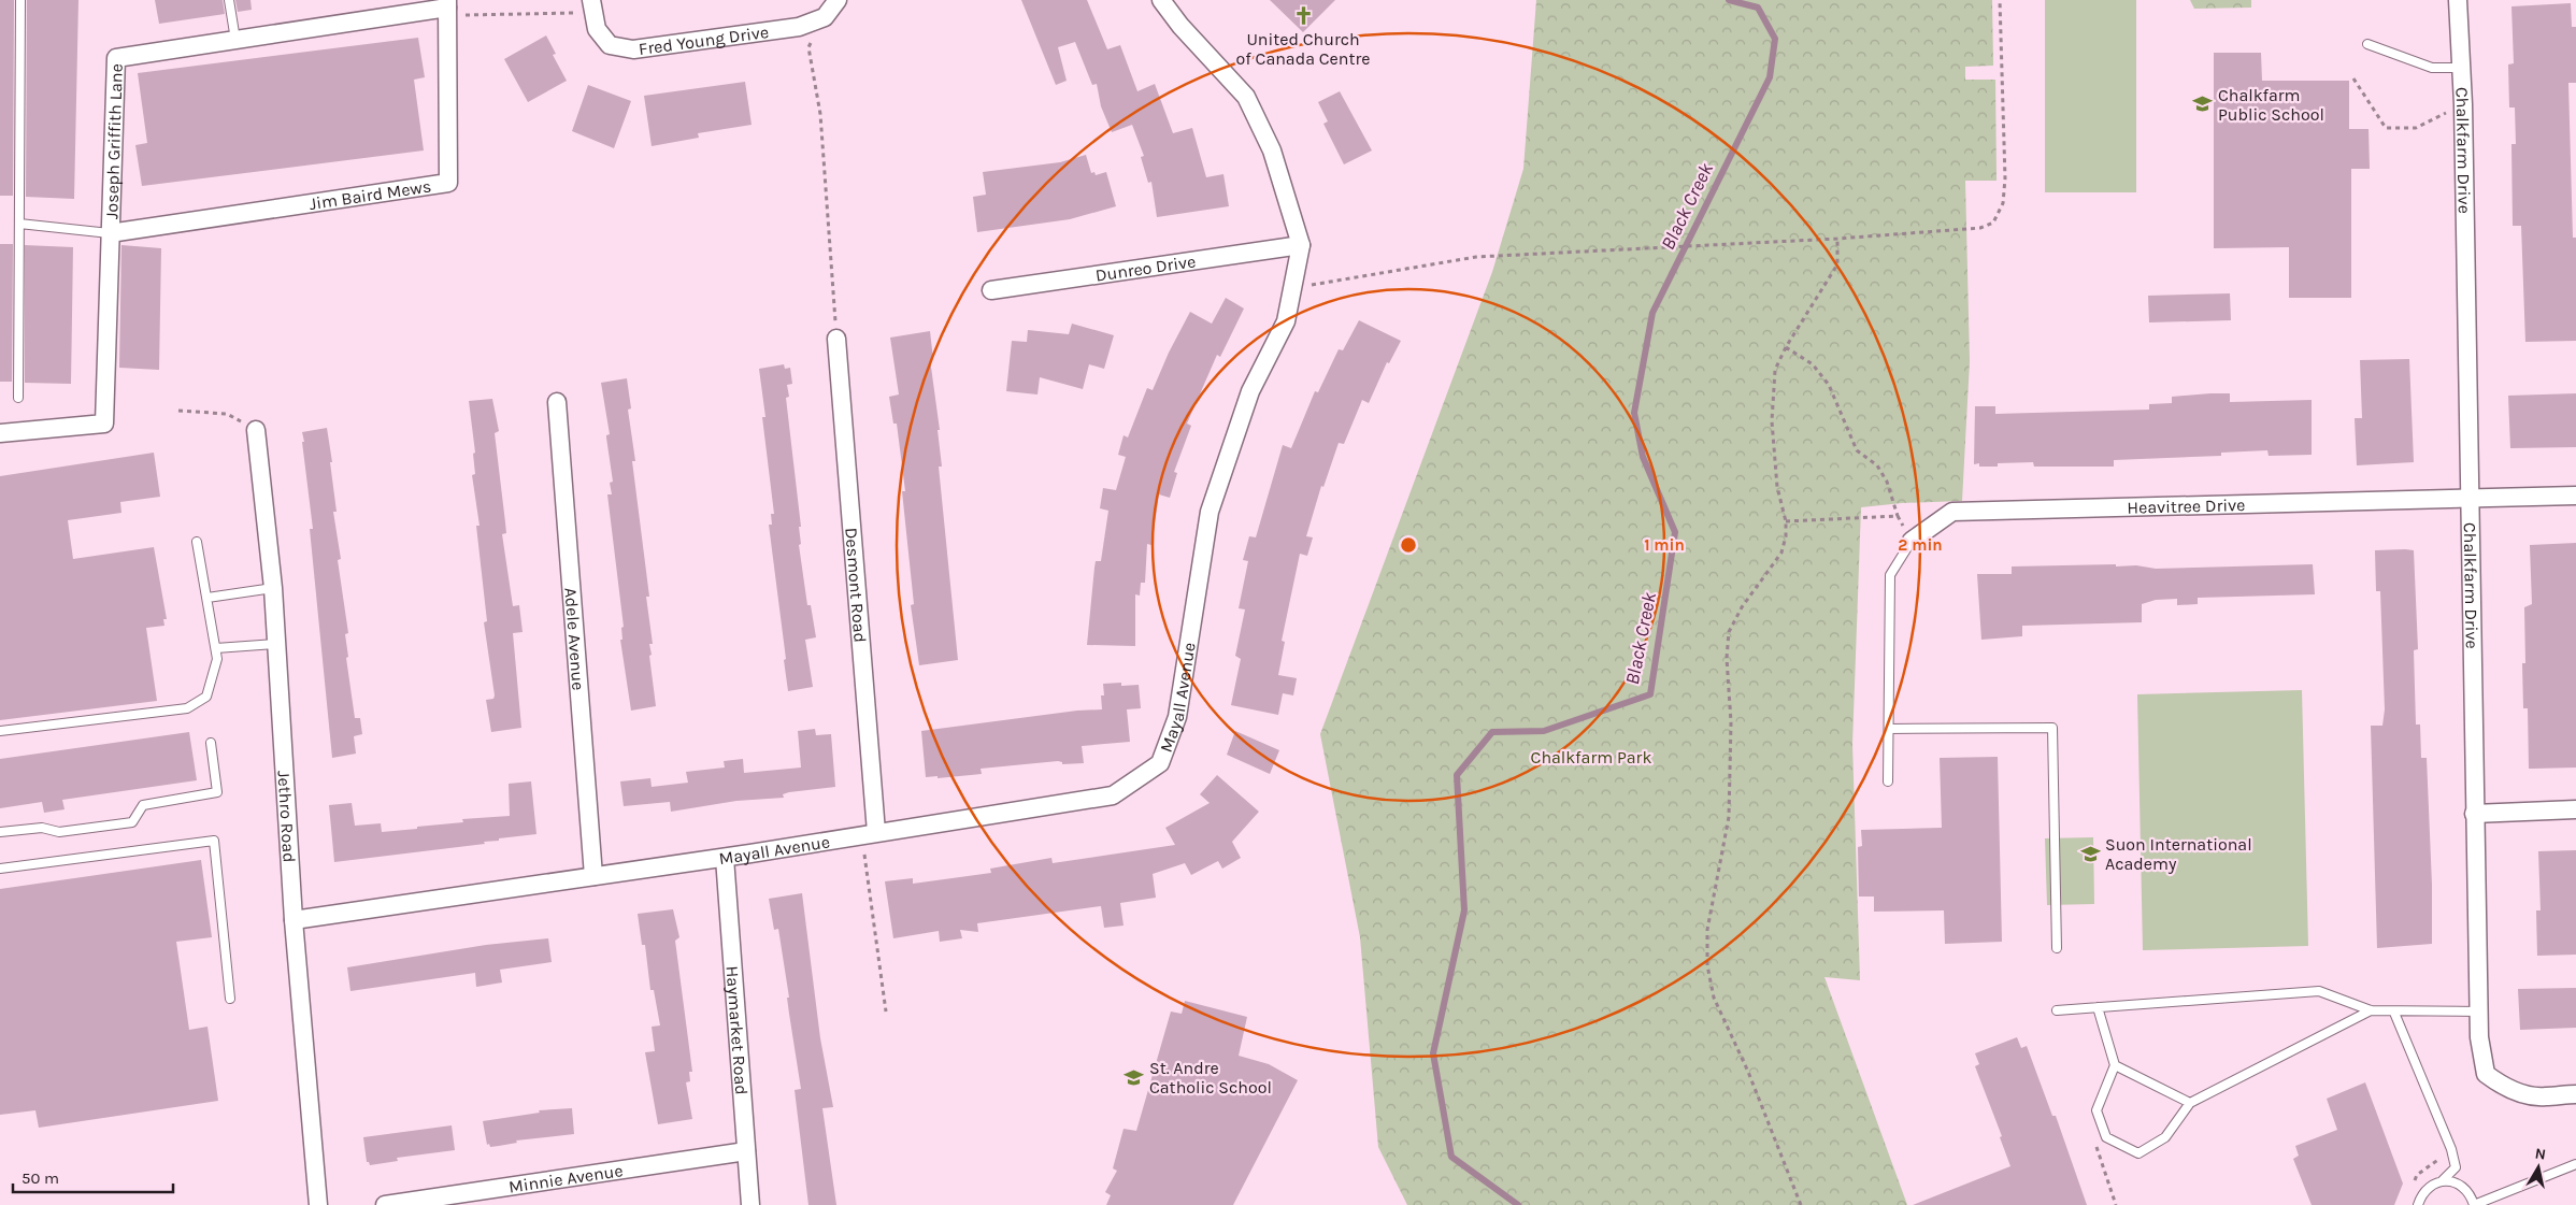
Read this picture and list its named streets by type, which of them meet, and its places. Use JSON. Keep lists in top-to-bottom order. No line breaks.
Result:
{"streets":{"street":["Fred Young Drive","Joseph Griffith Lane","Chalkfarm Drive","Jim Baird Mews","Dunreo Drive","Heavitree Drive","Desmont Road","Adele Avenue","Mayall Avenue","Jethro Road","Haymarket Road","Minnie Avenue"]},"crossings":[["Joseph Griffith Lane","Jim Baird Mews"],["Chalkfarm Drive","Heavitree Drive"],["Dunreo Drive","Mayall Avenue"],["Desmont Road","Mayall Avenue"],["Adele Avenue","Mayall Avenue"],["Mayall Avenue","Jethro Road"],["Mayall Avenue","Haymarket Road"],["Haymarket Road","Minnie Avenue"]],"water":["Black Creek"],"parks":["Chalkfarm Park"],"places":{"church":["United Church of Canada Centre"],"school or university":["Chalkfarm Public School","Suon International Academy","St. Andre Catholic School"]},"scale_bar":"50 m","north":"top","rings":["1 min","2 min"]}
